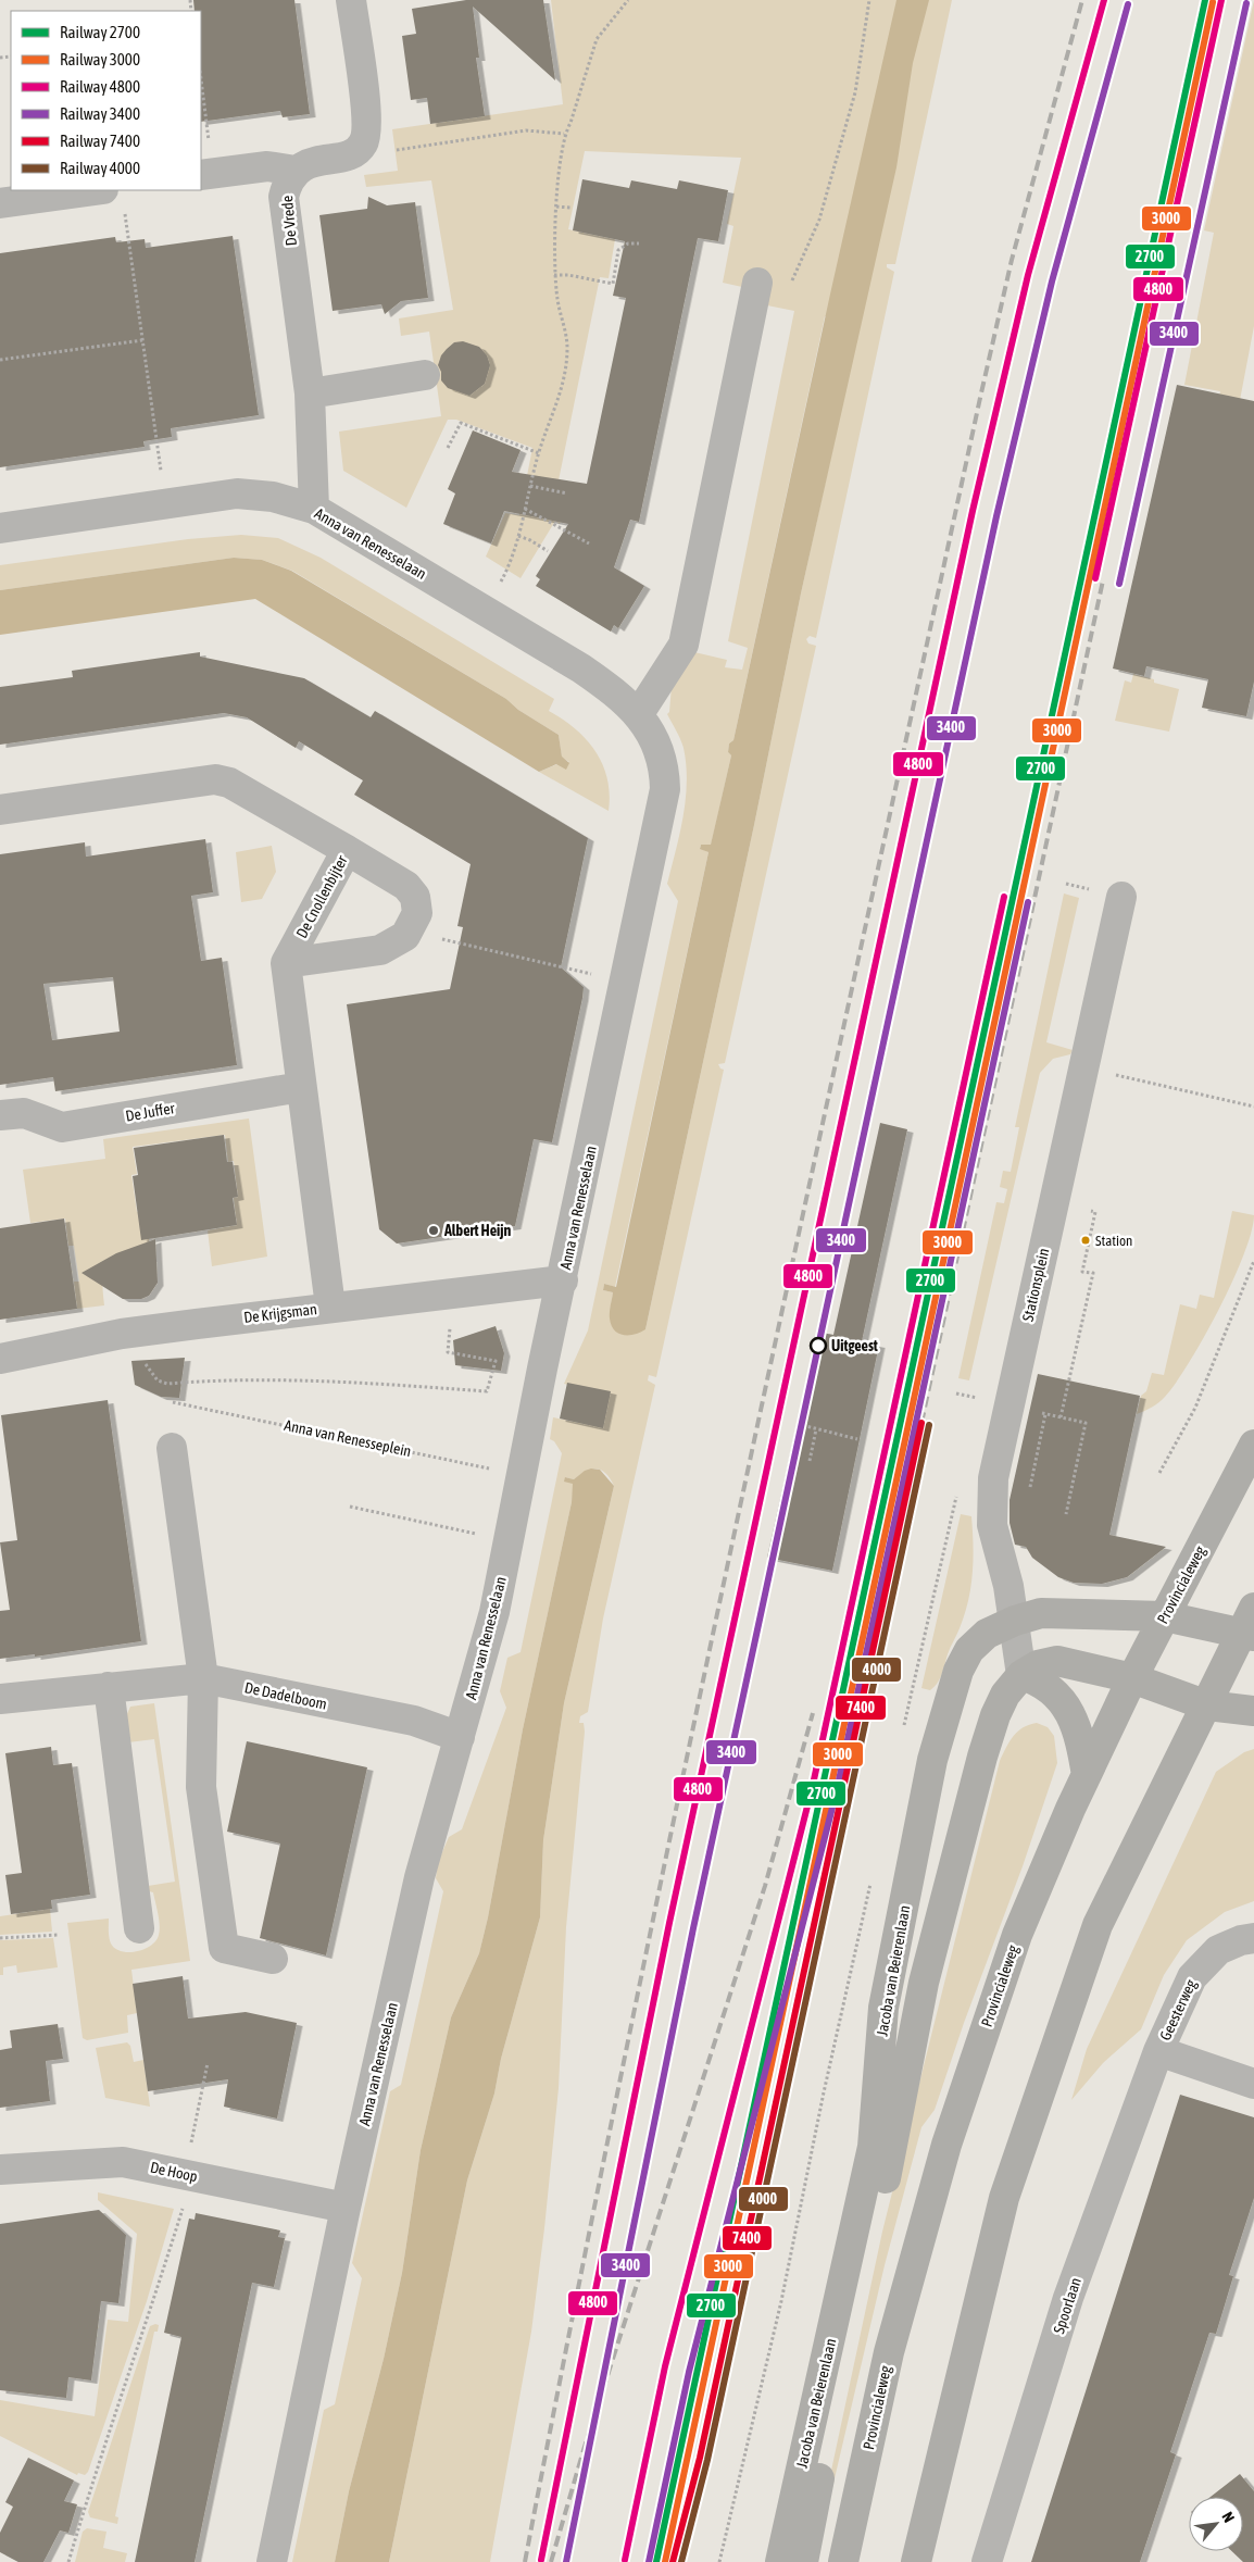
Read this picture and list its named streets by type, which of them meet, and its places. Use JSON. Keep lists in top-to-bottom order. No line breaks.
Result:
{"streets":{"main road":["Provincialeweg","Jacoba van Beierenlaan"],"street":["De Vrede","Anna van Renesselaan","De Cnollenbijter","De Juffer","Stationsplein","De Krijgsman","De Dadelboom","Geesterweg","De Hoop","Spoorlaan"],"path":["Anna van Renesseplein"]},"crossings":[["De Vrede","Anna van Renesselaan"],["Anna van Renesselaan","De Krijgsman"],["Anna van Renesselaan","Anna van Renesseplein"],["Anna van Renesselaan","De Dadelboom"],["Anna van Renesselaan","De Hoop"],["Stationsplein","Jacoba van Beierenlaan"],["Provincialeweg","Jacoba van Beierenlaan"],["Geesterweg","Spoorlaan"]],"places":["Albert Heijn","Station","Uitgeest"],"lines":["rail line 2700","rail line 4800","rail line 3000","rail line 3400","rail line 7400","rail line 4000"],"legend":["Railway 2700","Railway 3000","Railway 4800","Railway 3400","Railway 7400","Railway 4000"],"north":"top right"}
